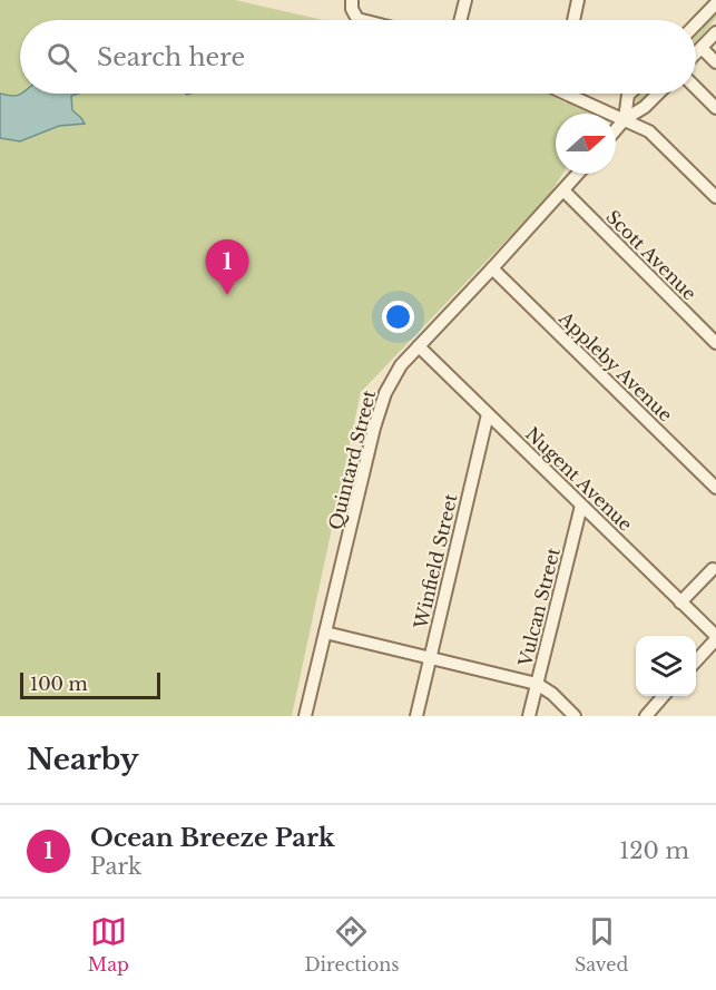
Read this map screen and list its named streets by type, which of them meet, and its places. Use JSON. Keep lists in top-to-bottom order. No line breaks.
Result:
{"streets":{"street":["Scott Avenue","Appleby Avenue","Quintard Street","Nugent Avenue","Winfield Street","Vulcan Street"]},"crossings":[["Scott Avenue","Quintard Street"],["Appleby Avenue","Quintard Street"],["Quintard Street","Nugent Avenue"],["Nugent Avenue","Winfield Street"],["Nugent Avenue","Vulcan Street"]],"scale_bar":"100 m","north":"right","page":{"search":"Search here","pins":"1","scale":"100 m","heading":"Nearby","list":[{"mark":"1","name":"Ocean Breeze Park","note":"Park","value":"120 m"}],"nav":["Map","Directions","Saved"]}}
